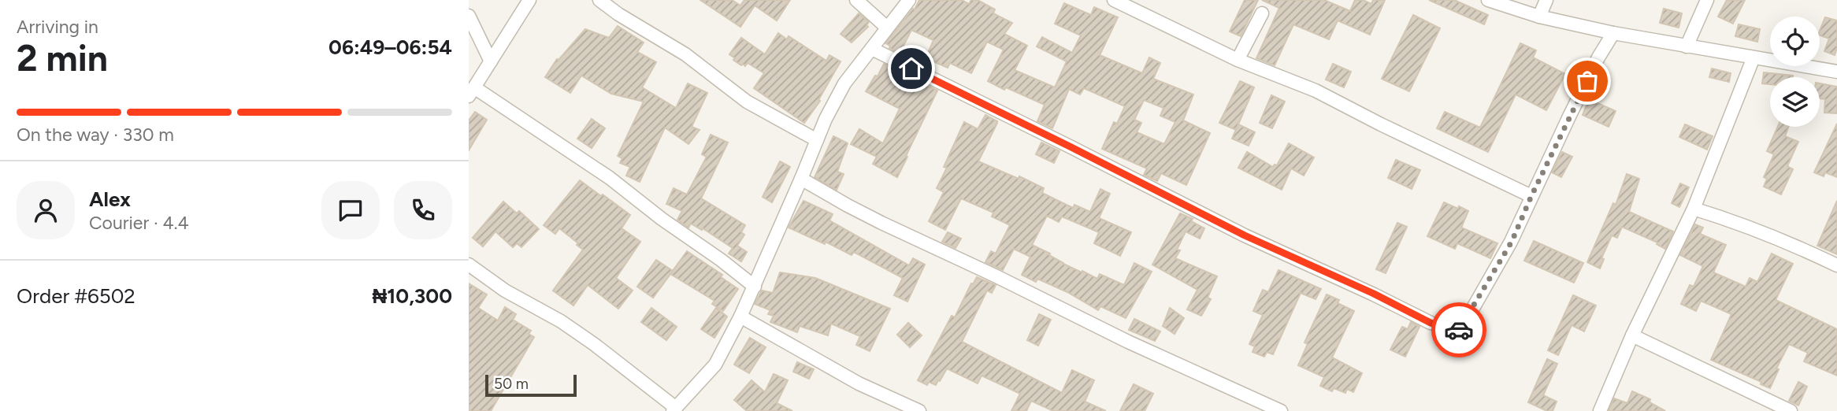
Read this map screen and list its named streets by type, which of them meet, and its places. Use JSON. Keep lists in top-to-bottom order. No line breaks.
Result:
{"scale_bar":"50 m","page":{"heading":["2 min","Arriving in","06:49–06:54"],"panel":["Alex","Courier · 4.4","Order #6502","₦10,300"],"bar":"On the way · 330 m","scale":"50 m"}}
